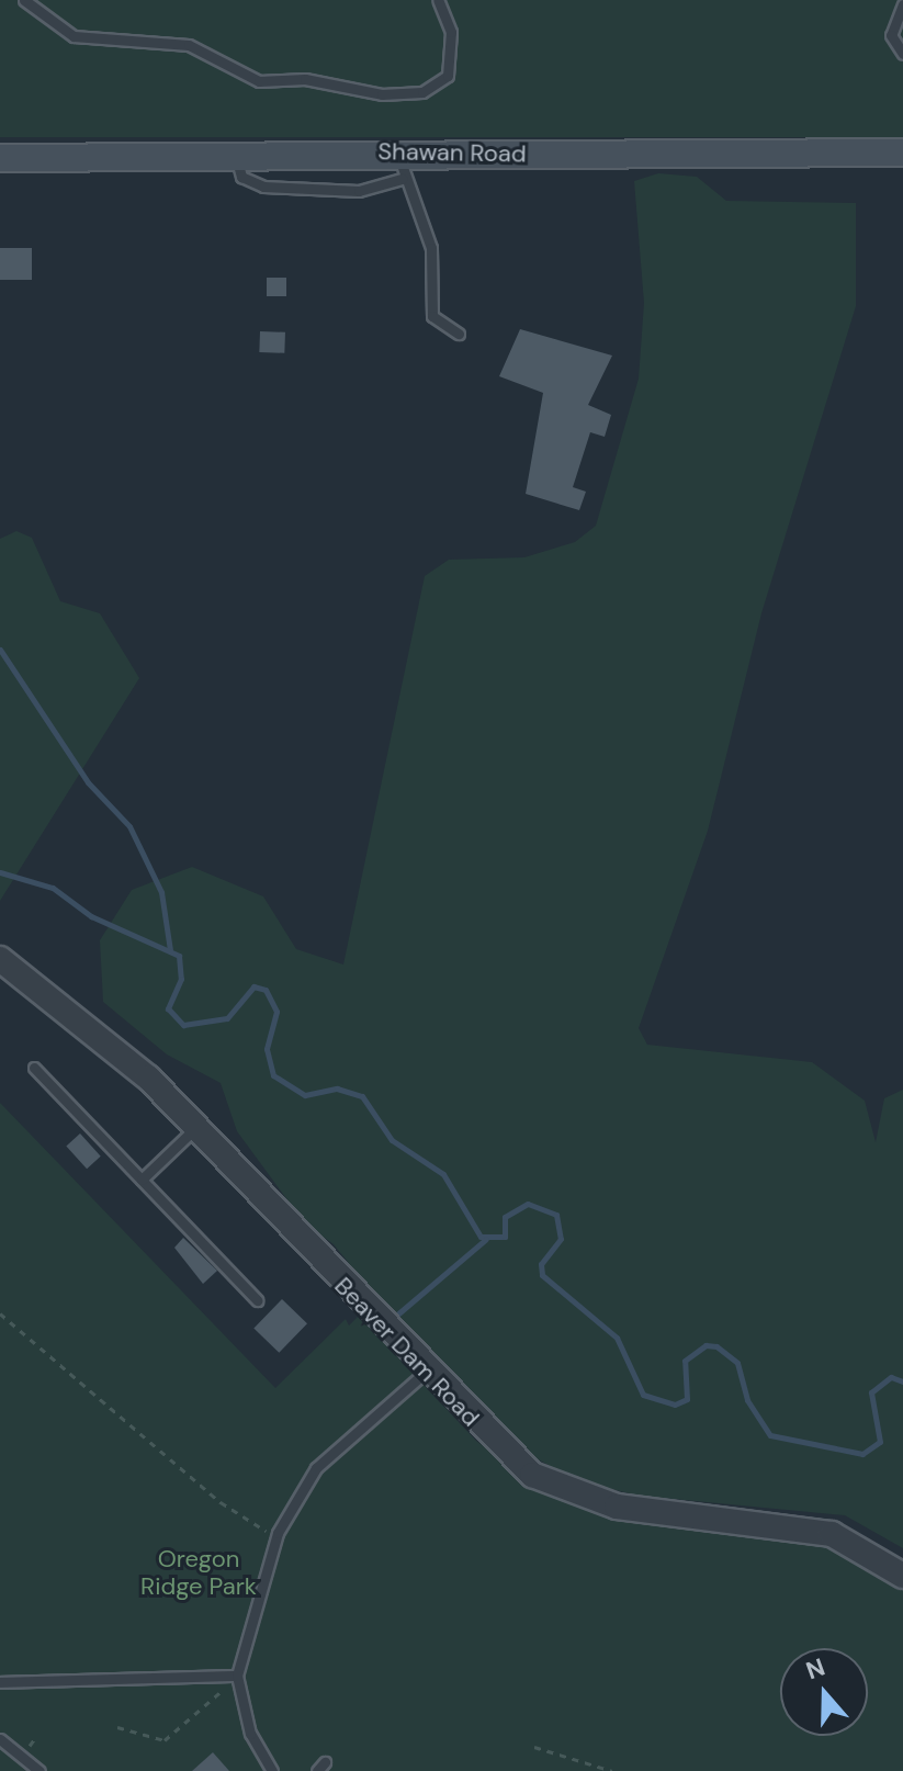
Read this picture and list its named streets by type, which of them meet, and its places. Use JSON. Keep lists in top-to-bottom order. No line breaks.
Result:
{"streets":{"main road":["Shawan Road"],"street":["Beaver Dam Road"]},"parks":["Oregon Ridge Park"],"north":"top"}
